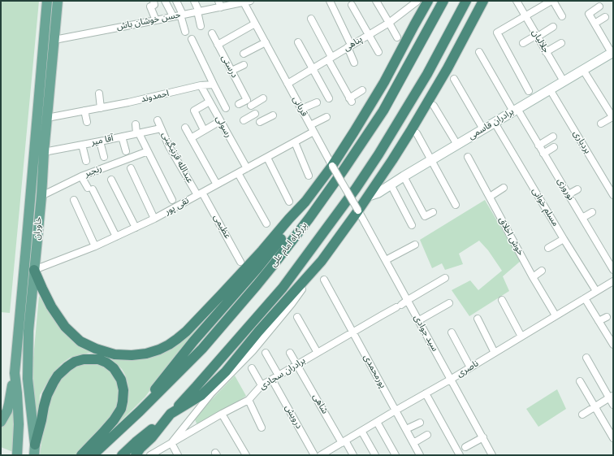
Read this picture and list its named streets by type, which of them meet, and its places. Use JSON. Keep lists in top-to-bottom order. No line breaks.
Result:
{"streets":{"highway":["بزرگراه امام علی"],"main road":["برادران قاسمی","خاوران"],"street":["حسن خوشان باش","جلالیان","پناهی","درستی","احمدوند","قربانی","رسولی","آقا میر","بردباری","عبدالله قرنیگینی","رنجبر","نوروزی","تقی پور","مسلم خوانی","عظیمی","خوش اخلاق","سید جوادی","ناصری","پورمحمدی","برادران سجادی","شاهی","درویش"]},"crossings":[["حسن خوشان باش","قربانی"],["حسن خوشان باش","خاوران"],["جلالیان","برادران قاسمی"],["پناهی","قربانی"],["احمدوند","رسولی"],["احمدوند","خاوران"],["قربانی","تقی پور"],["قربانی","سید جوادی"],["برادران قاسمی","بردباری"],["برادران قاسمی","نوروزی"],["برادران قاسمی","مسلم خوانی"],["رسولی","تقی پور"],["آقا میر","عبدالله قرنیگینی"],["آقا میر","خاوران"],["عبدالله قرنیگینی","تقی پور"],["عبدالله قرنیگینی","عظیمی"],["رنجبر","خاوران"],["تقی پور","عظیمی"],["تقی پور","خاوران"],["مسلم خوانی","ناصری"],["خوش اخلاق","ناصری"],["سید جوادی","ناصری"],["سید جوادی","برادران سجادی"],["ناصری","پورمحمدی"],["ناصری","شاهی"],["پورمحمدی","برادران سجادی"],["برادران سجادی","شاهی"],["برادران سجادی","درویش"]]}
